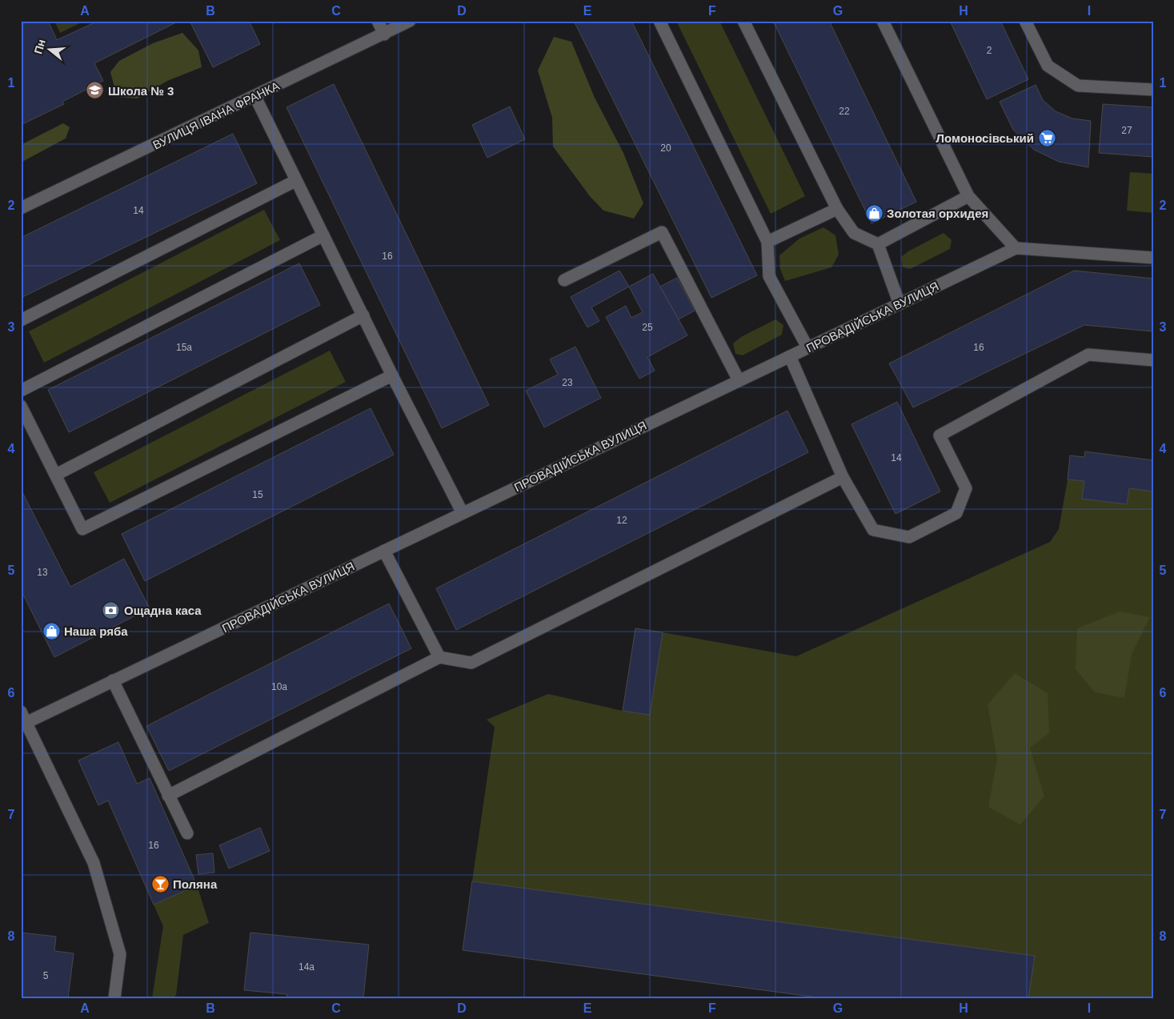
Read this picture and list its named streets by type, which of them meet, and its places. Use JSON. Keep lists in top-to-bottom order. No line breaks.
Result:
{"streets":{"street":["ВУЛИЦЯ ІВАНА ФРАНКА","ПРОВАДІЙСЬКА ВУЛИЦЯ"]},"places":{"school or university":["Школа № 3"],"supermarket":["Ломоносівський"],"shop":["Золотая орхидея","Наша ряба"],"bank":["Ощадна каса"],"bar":["Поляна"]},"house_numbers":["2","22","27","20","14","16","25","15а","16","23","14","15","12","13","10а","16","14а","5"],"north":"left","grid":{"columns":["A","B","C","D","E","F","G","H","I"],"rows":["1","2","3","4","5","6","7","8"]}}
